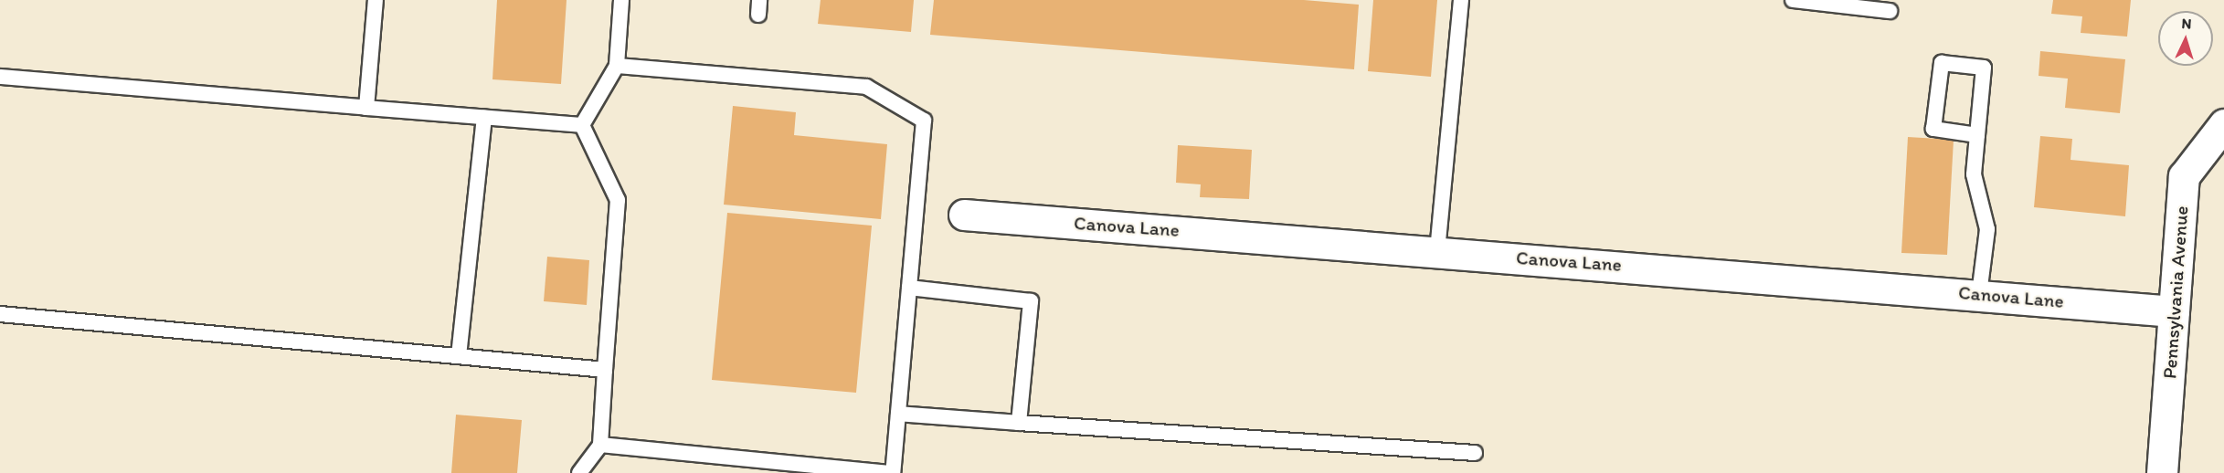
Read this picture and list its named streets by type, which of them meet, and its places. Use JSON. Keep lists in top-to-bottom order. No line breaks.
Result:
{"streets":{"street":["Canova Lane","Pennsylvania Avenue"]},"crossings":[["Canova Lane","Pennsylvania Avenue"]],"north":"top"}
